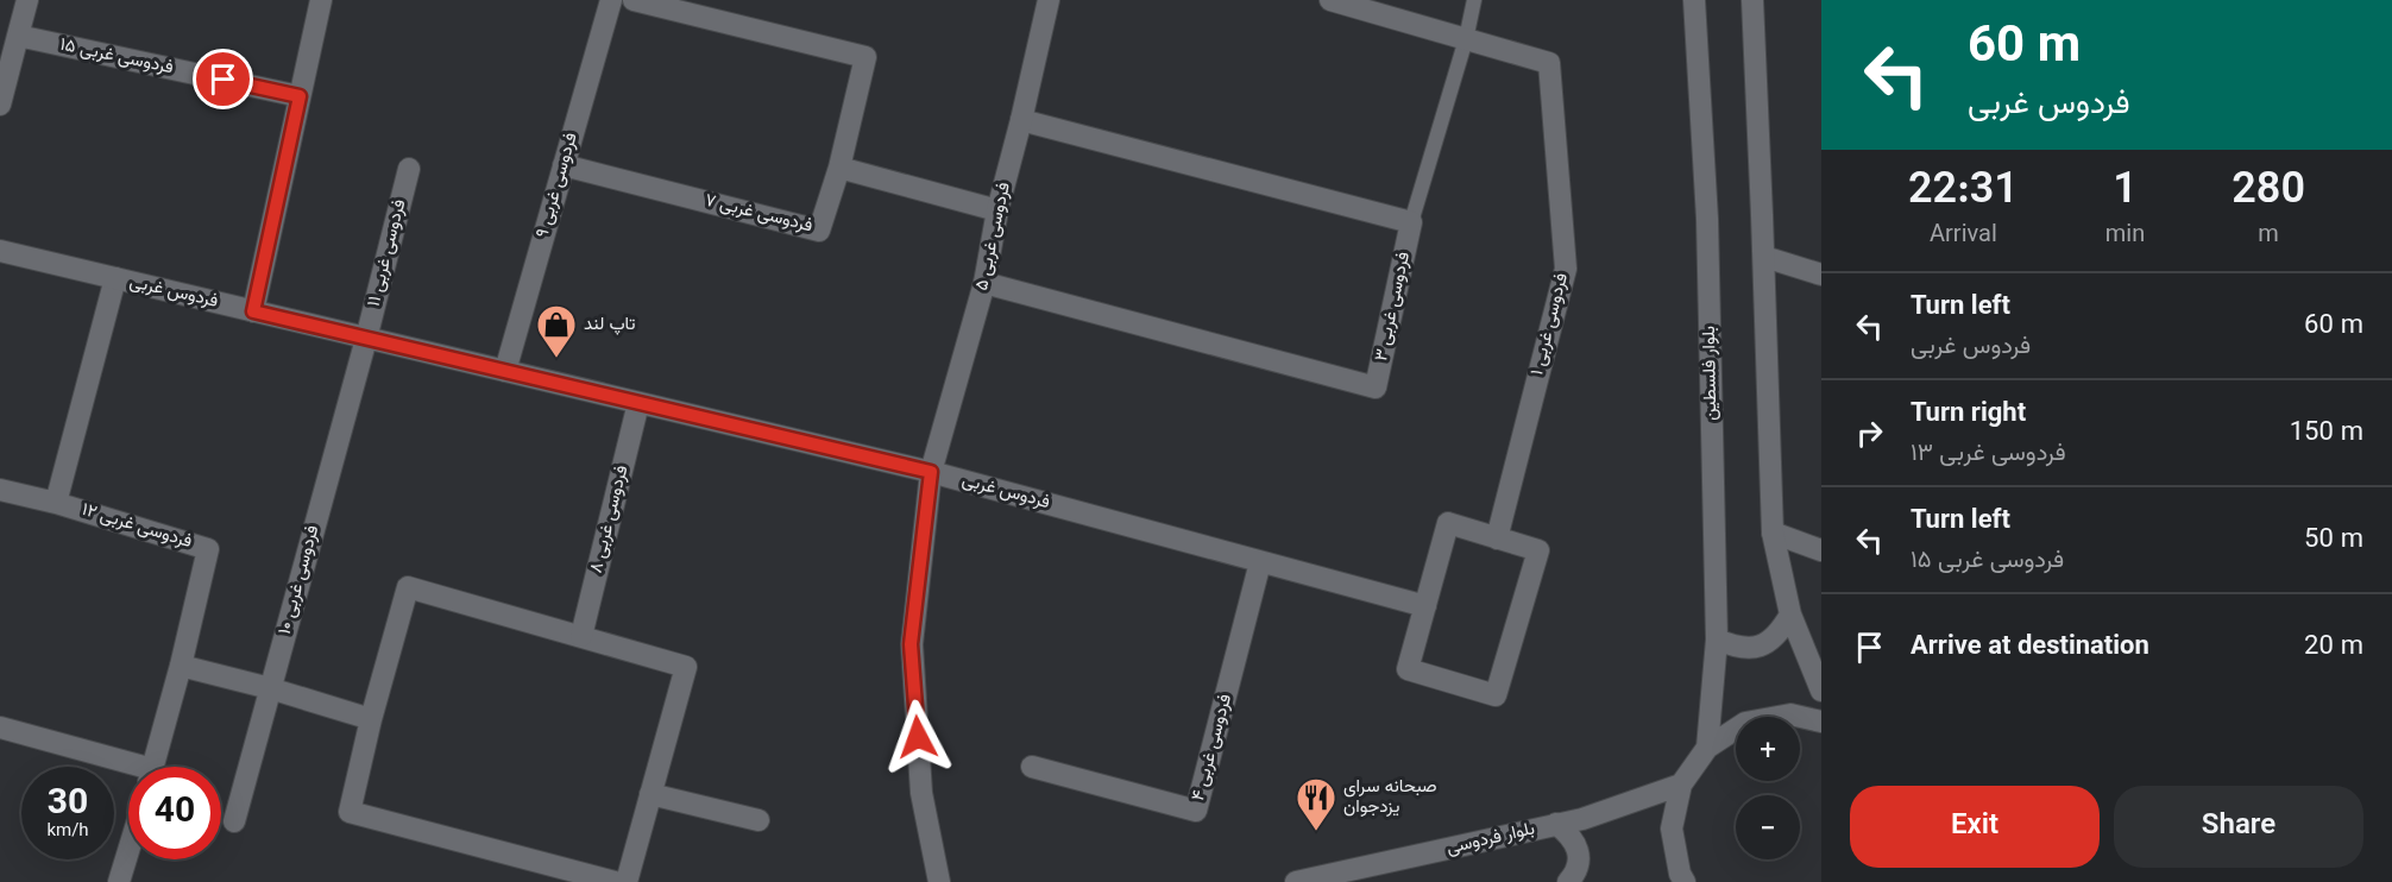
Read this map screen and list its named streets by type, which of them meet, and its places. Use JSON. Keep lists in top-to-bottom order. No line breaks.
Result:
{"streets":{"street":["فردوسی غربی ۱۵","فردوسی غربی ۹","فردوسی غربی ۷","فردوسی غربی ۵","فردوسی غربی ۱۱","فردوس غربی","فردوسی غربی ۳","فردوسی غربی ۱","بلوار فلسطین","فردوسی غربی ۸","فردوسی غربی ۱۲","فردوسی غربی ۱۰","فردوسی غربی ۴","بلوار فردوسی"]},"crossings":[["فردوسی غربی ۹","فردوسی غربی ۷"],["فردوسی غربی ۹","فردوس غربی"],["فردوسی غربی ۵","فردوس غربی"],["فردوسی غربی ۵","فردوسی غربی ۳"],["فردوسی غربی ۱۱","فردوس غربی"],["فردوسی غربی ۱۱","فردوسی غربی ۱۰"],["فردوس غربی","فردوسی غربی ۸"],["فردوس غربی","فردوسی غربی ۱۰"],["فردوس غربی","فردوسی غربی ۴"]],"places":{"shop":["تاپ لند"],"restaurant":["صبحانه سرای یزدجوان"]},"page":{"turn":["60 m","فردوس غربی"],"eta":["22:31","Arrival","1","min","280","m"],"list":[{"name":"Turn left","note":"فردوس غربی","value":"60 m"},{"name":"Turn right","note":"فردوسی غربی ۱۳","value":"150 m"},{"name":"Turn left","note":"فردوسی غربی ۱۵","value":"50 m"},{"name":"Arrive at destination","value":"20 m"}],"map_buttons":["+","−"],"speed":"30 km/h","limit":"40","buttons":["Exit","Share"]}}
